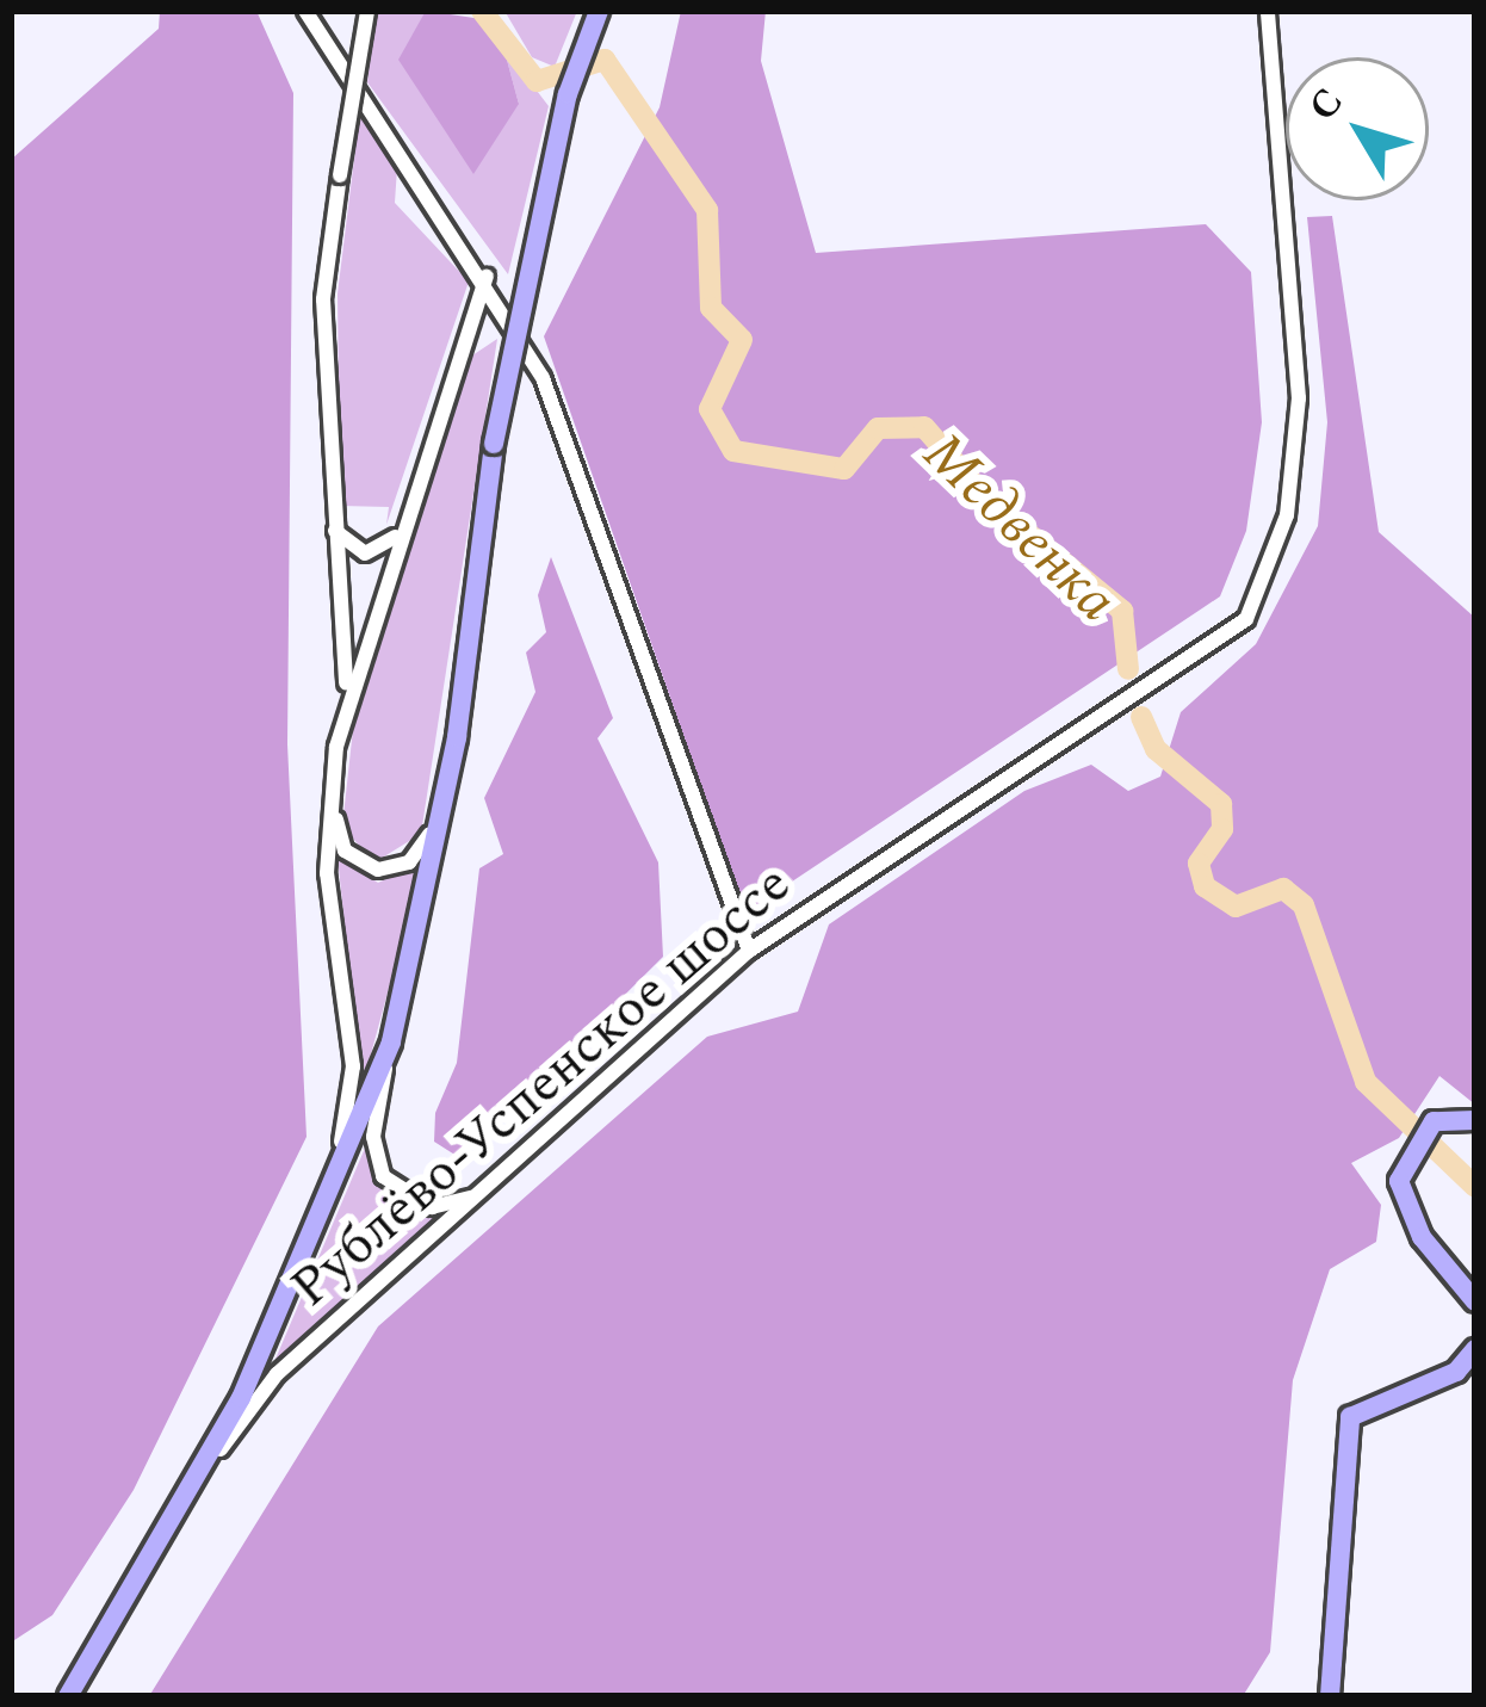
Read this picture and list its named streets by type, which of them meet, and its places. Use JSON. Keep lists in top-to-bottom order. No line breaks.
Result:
{"streets":{"main road":["Рублёво-Успенское шоссе"]},"water":["Медвенка"],"north":"top left"}
